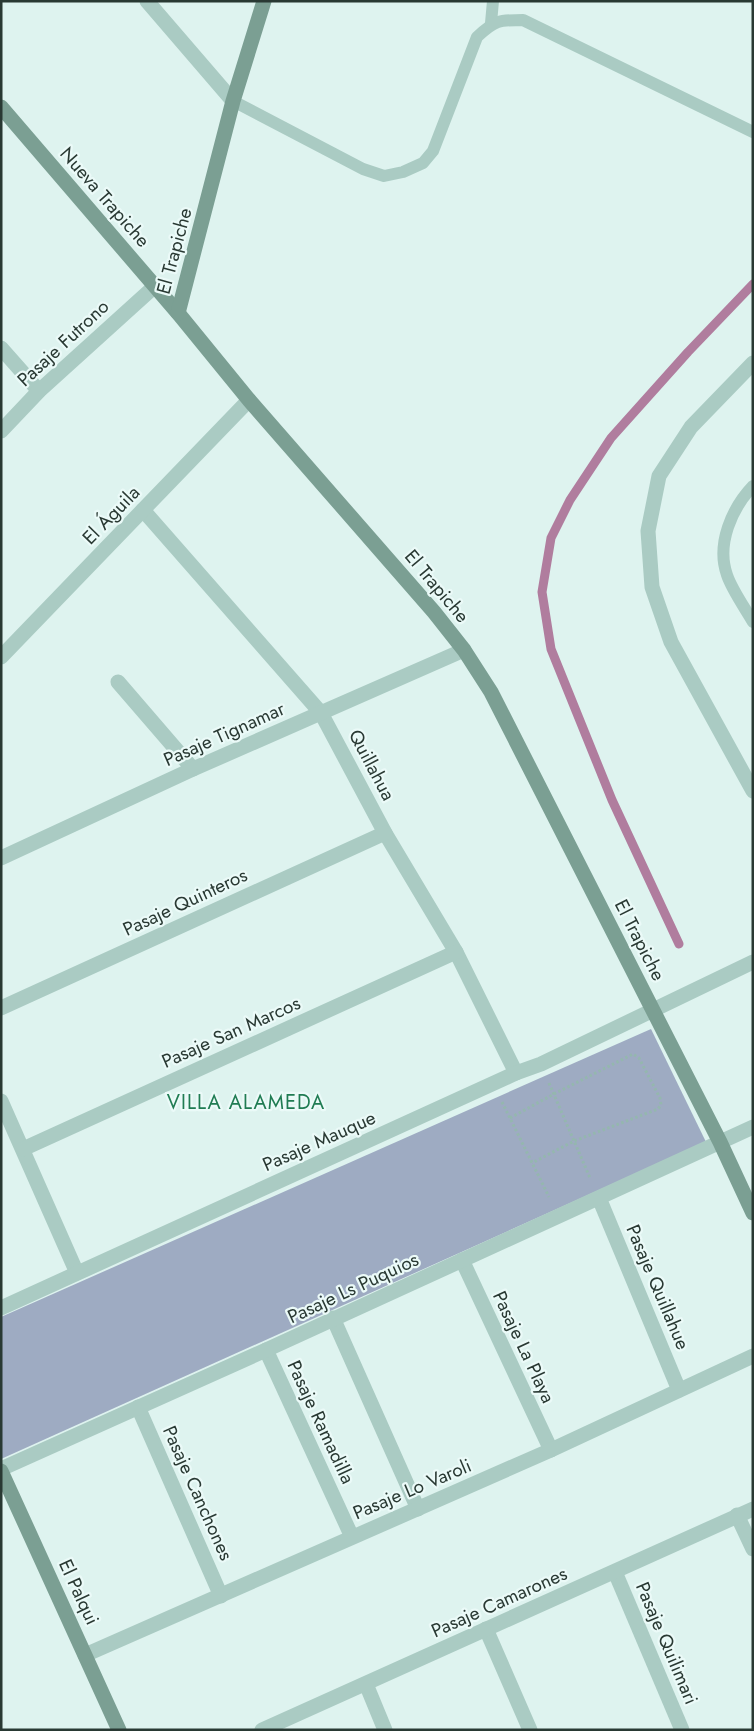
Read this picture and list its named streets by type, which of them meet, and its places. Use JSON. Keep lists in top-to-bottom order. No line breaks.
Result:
{"streets":{"street":["Nueva Trapiche","El Trapiche","Pasaje Futrono","El Águila","Pasaje Tignamar","Quillahua","Pasaje Quinteros","Pasaje San Marcos","Pasaje Mauque","Pasaje Quillahue","Pasaje Ls Puquios","Pasaje La Playa","Pasaje Ramadilla","Pasaje Lo Varoli","Pasaje Canchones","El Palqui","Pasaje Camarones","Pasaje Quilimari"]},"crossings":[["Nueva Trapiche","El Trapiche"],["Nueva Trapiche","Pasaje Futrono"],["El Trapiche","El Águila"],["El Trapiche","Pasaje Tignamar"],["El Trapiche","Pasaje Mauque"],["El Trapiche","Pasaje Ls Puquios"],["El Águila","Quillahua"],["Pasaje Tignamar","Quillahua"],["Quillahua","Pasaje Quinteros"],["Quillahua","Pasaje San Marcos"],["Quillahua","Pasaje Mauque"],["Pasaje Quillahue","Pasaje Ls Puquios"],["Pasaje Quillahue","Pasaje Lo Varoli"],["Pasaje Ls Puquios","Pasaje La Playa"],["Pasaje Ls Puquios","Pasaje Ramadilla"],["Pasaje Ls Puquios","Pasaje Canchones"],["Pasaje Ls Puquios","El Palqui"],["Pasaje La Playa","Pasaje Lo Varoli"],["Pasaje Ramadilla","Pasaje Lo Varoli"],["Pasaje Lo Varoli","Pasaje Canchones"],["Pasaje Lo Varoli","El Palqui"],["Pasaje Camarones","Pasaje Quilimari"]],"districts":["VILLA ALAMEDA"]}
